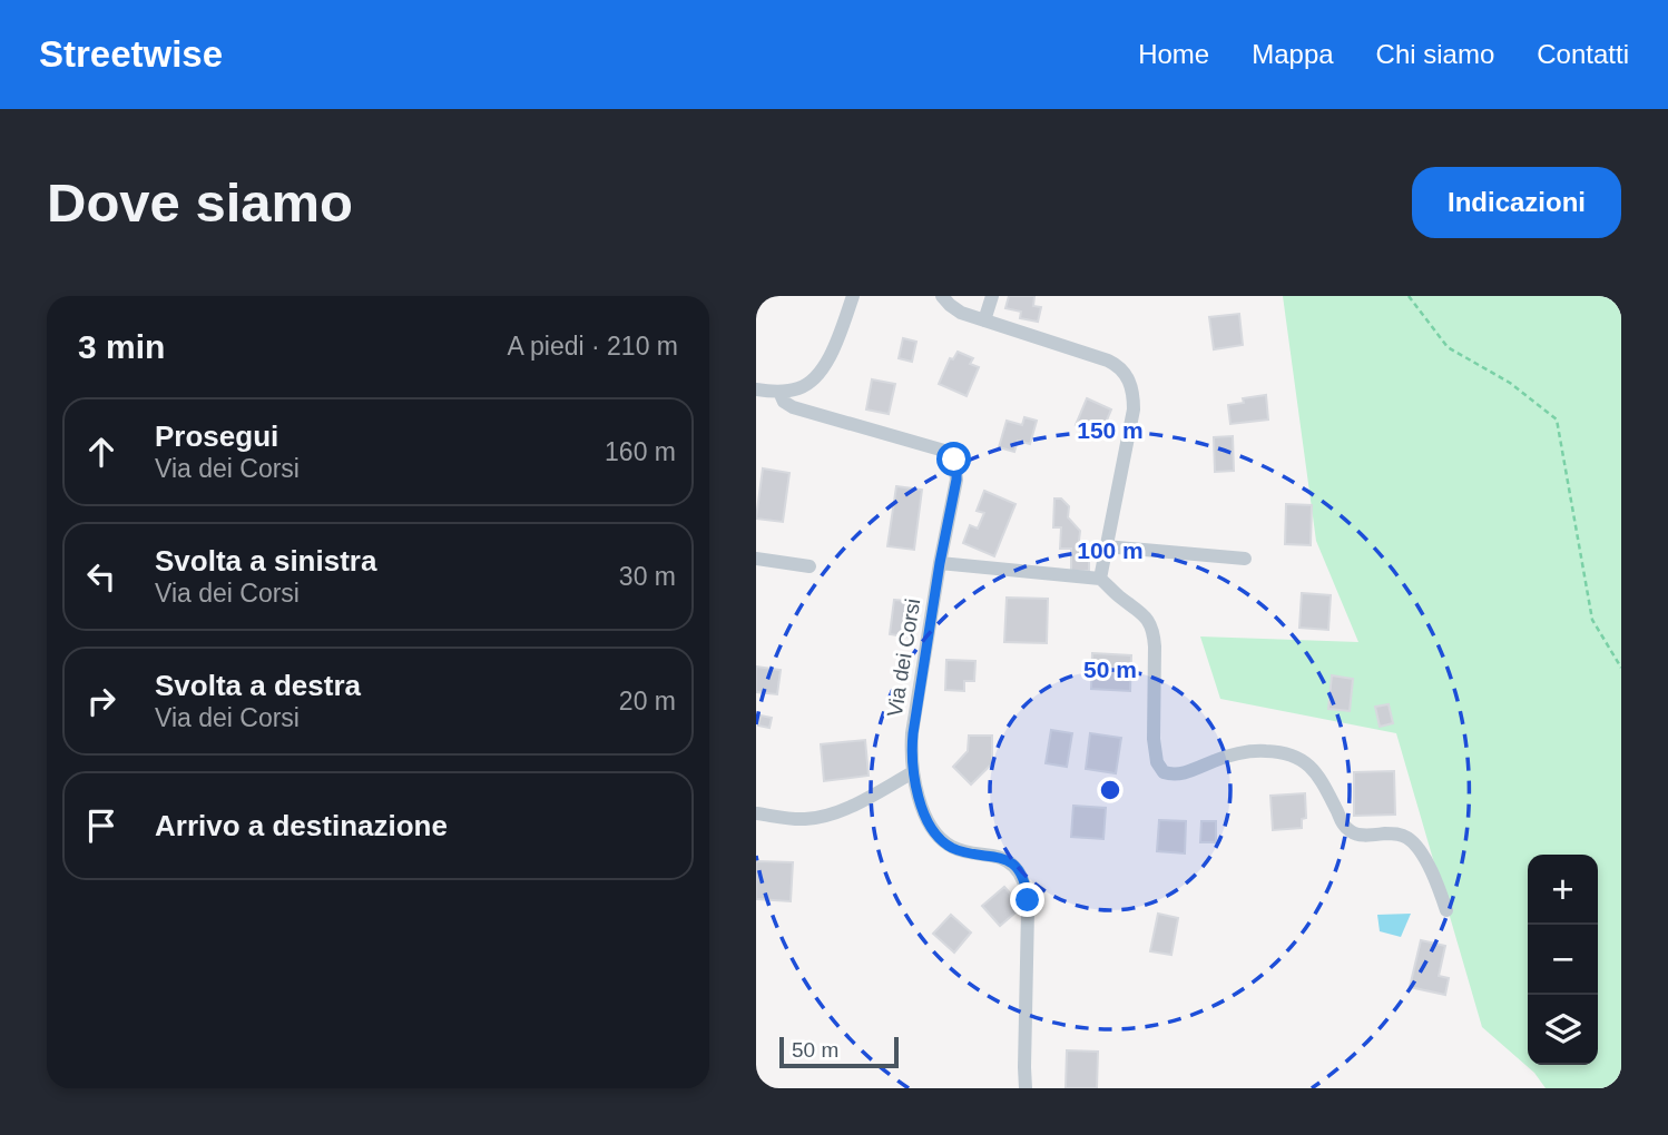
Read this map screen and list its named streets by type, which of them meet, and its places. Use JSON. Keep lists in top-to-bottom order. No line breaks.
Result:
{"streets":{"street":["Via dei Corsi"]},"scale_bar":"50 m","page":{"header":"Streetwise","nav":["Home","Mappa","Chi siamo","Contatti"],"buttons":"Indicazioni","title":"Dove siamo","heading":["3 min","A piedi · 210 m"],"list":[["Prosegui","Via dei Corsi","160 m"],["Svolta a sinistra","Via dei Corsi","30 m"],["Svolta a destra","Via dei Corsi","20 m"],"Arrivo a destinazione"],"map_buttons":["+","−"],"scale":"50 m"},"rings":["150 m","100 m","50 m"]}
